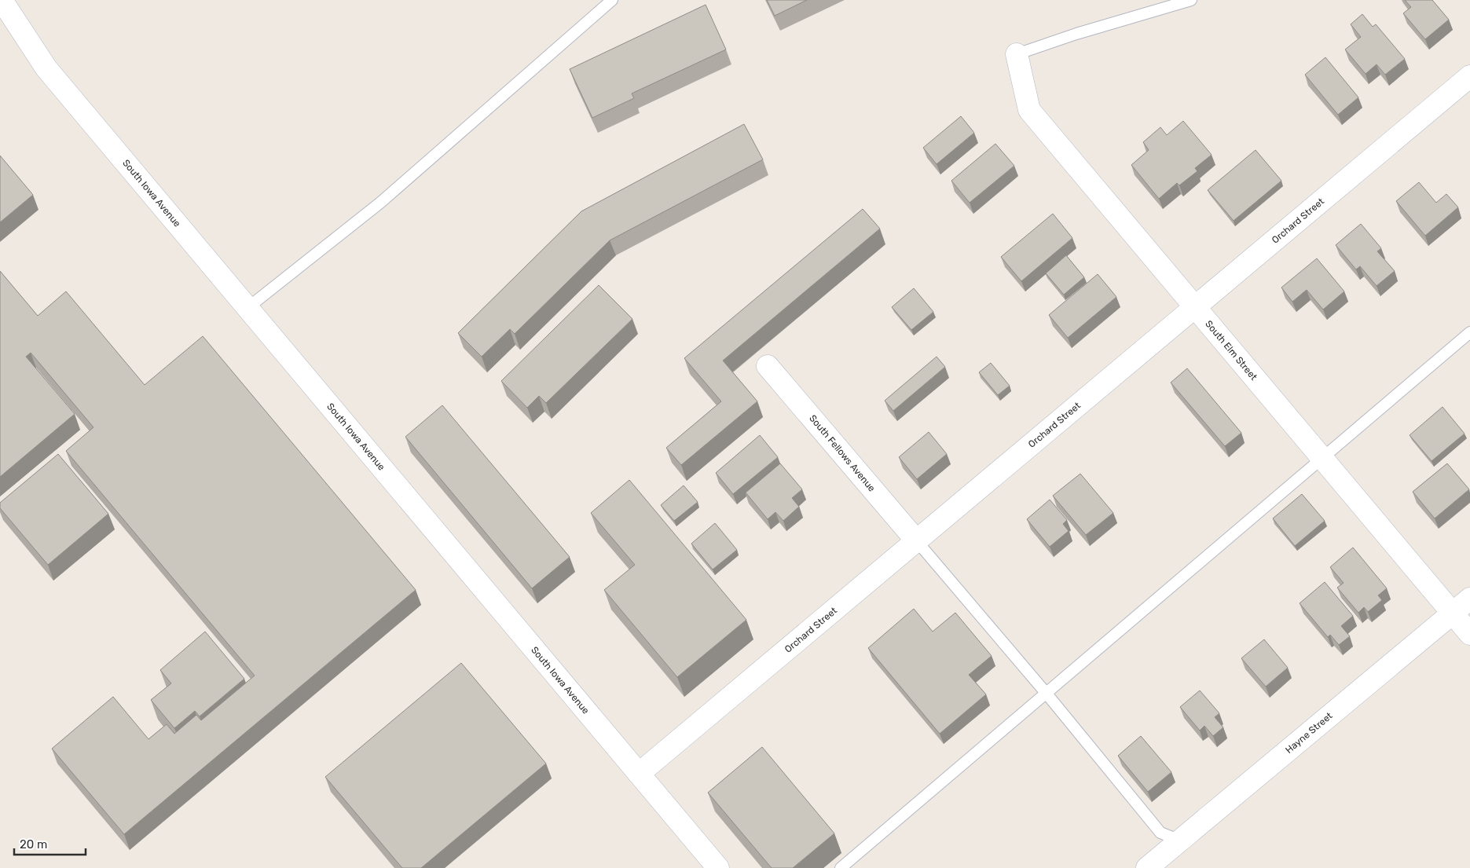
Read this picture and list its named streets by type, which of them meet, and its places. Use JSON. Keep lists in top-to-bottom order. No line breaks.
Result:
{"streets":{"street":["South Iowa Avenue","Orchard Street","South Elm Street","South Fellows Avenue","Hayne Street"]},"crossings":[["South Iowa Avenue","Orchard Street"],["Orchard Street","South Elm Street"],["Orchard Street","South Fellows Avenue"],["South Elm Street","Hayne Street"]],"scale_bar":"20 m"}
